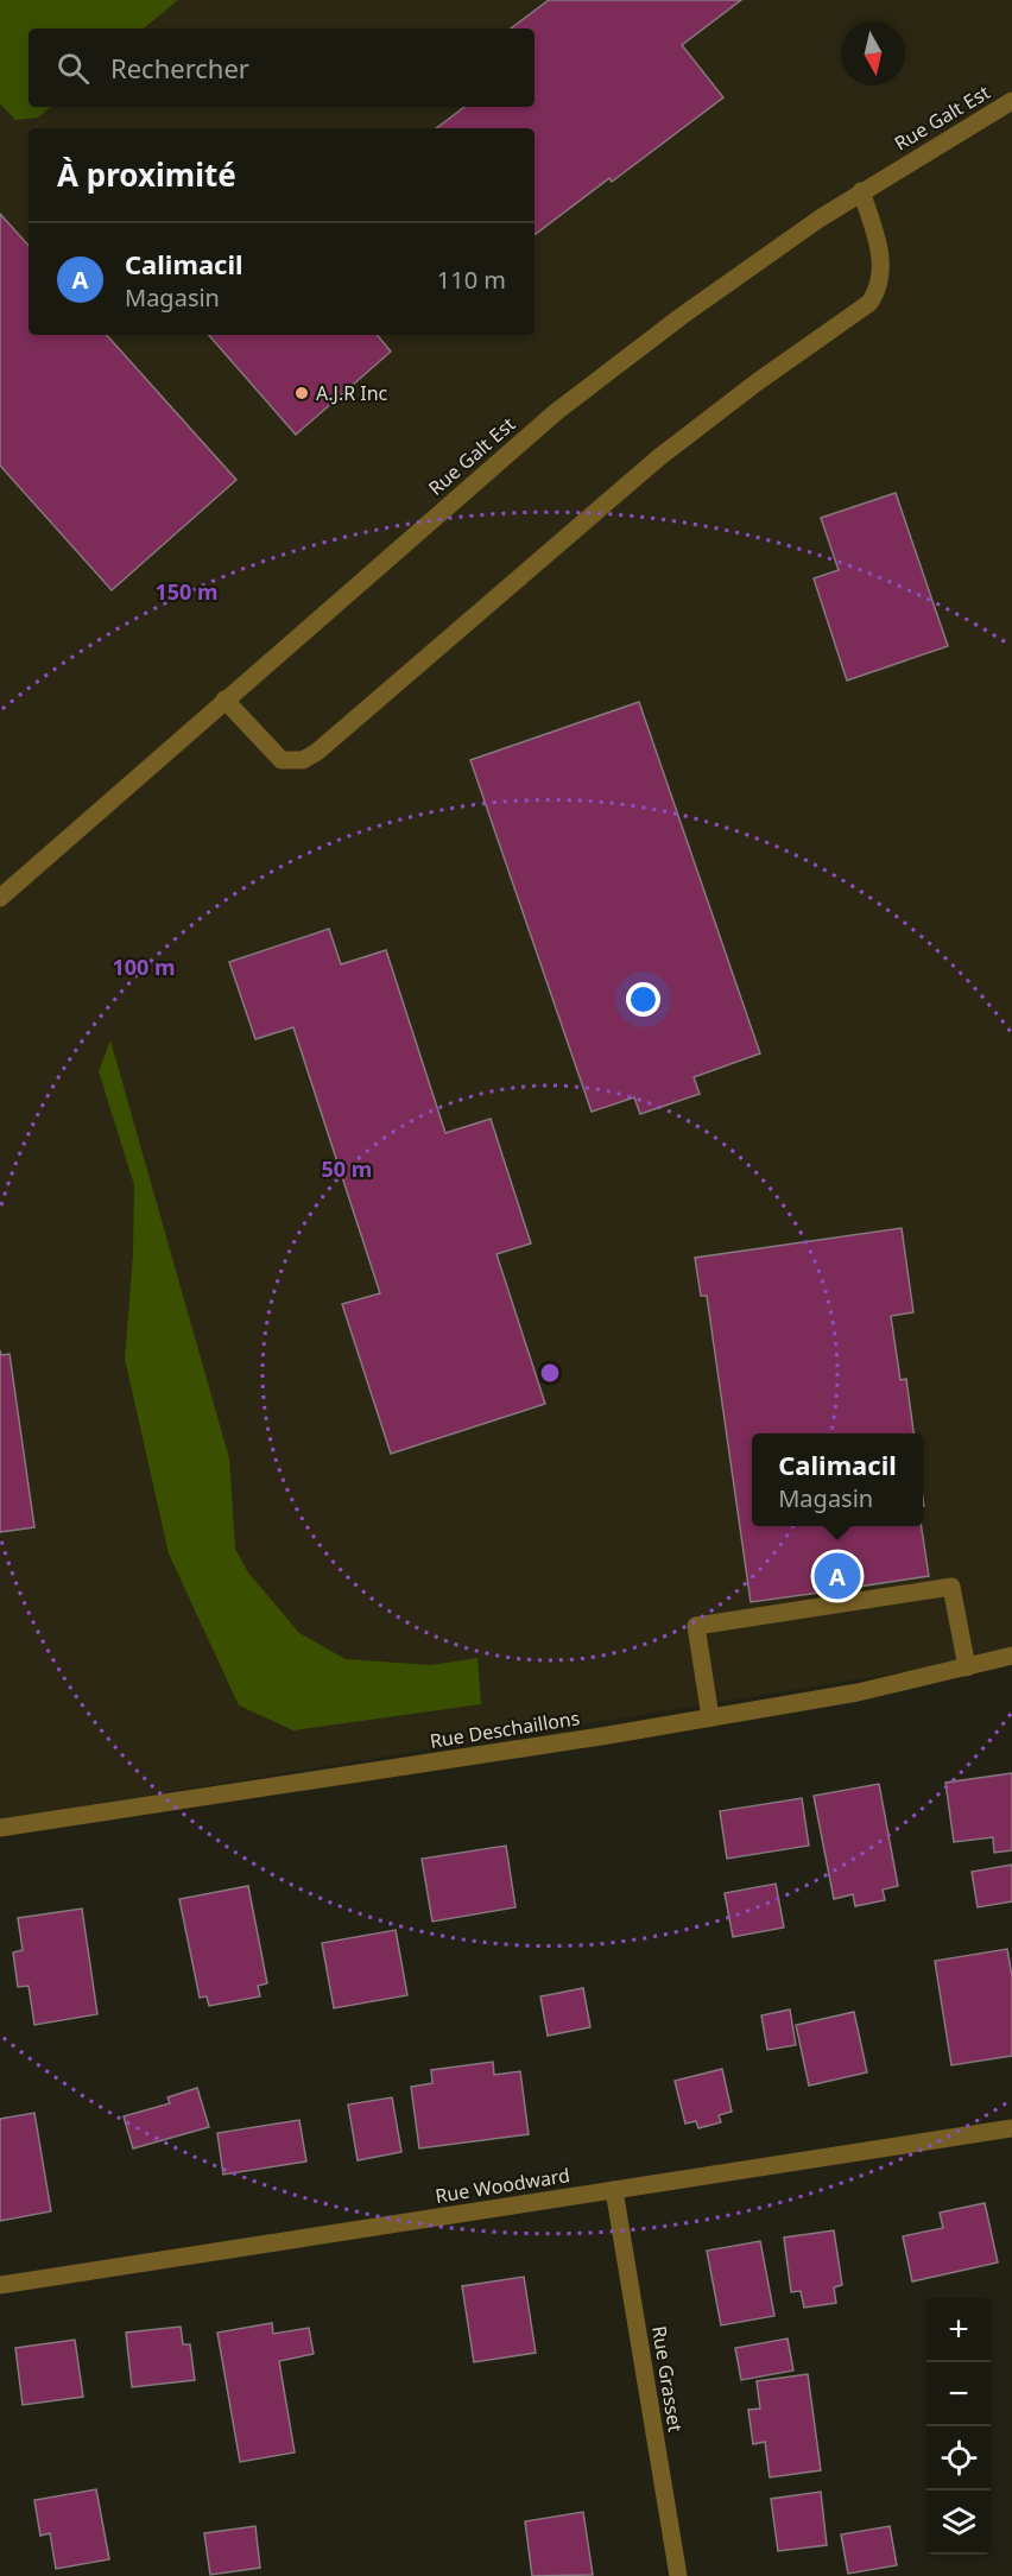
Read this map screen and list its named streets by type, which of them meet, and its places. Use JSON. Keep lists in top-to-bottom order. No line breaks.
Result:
{"streets":{"street":["Rue Galt Est","Rue Deschaillons","Rue Woodward","Rue Grasset"]},"crossings":[["Rue Woodward","Rue Grasset"]],"places":["A.J.R Inc"],"north":"bottom","page":{"search":"Rechercher","heading":"À proximité","list":[{"mark":"A","name":"Calimacil","note":"Magasin","value":"110 m"}],"popup":["Calimacil","Magasin"],"pins":"A","map_buttons":["+","−"]},"rings":["150 m","100 m","50 m"]}
